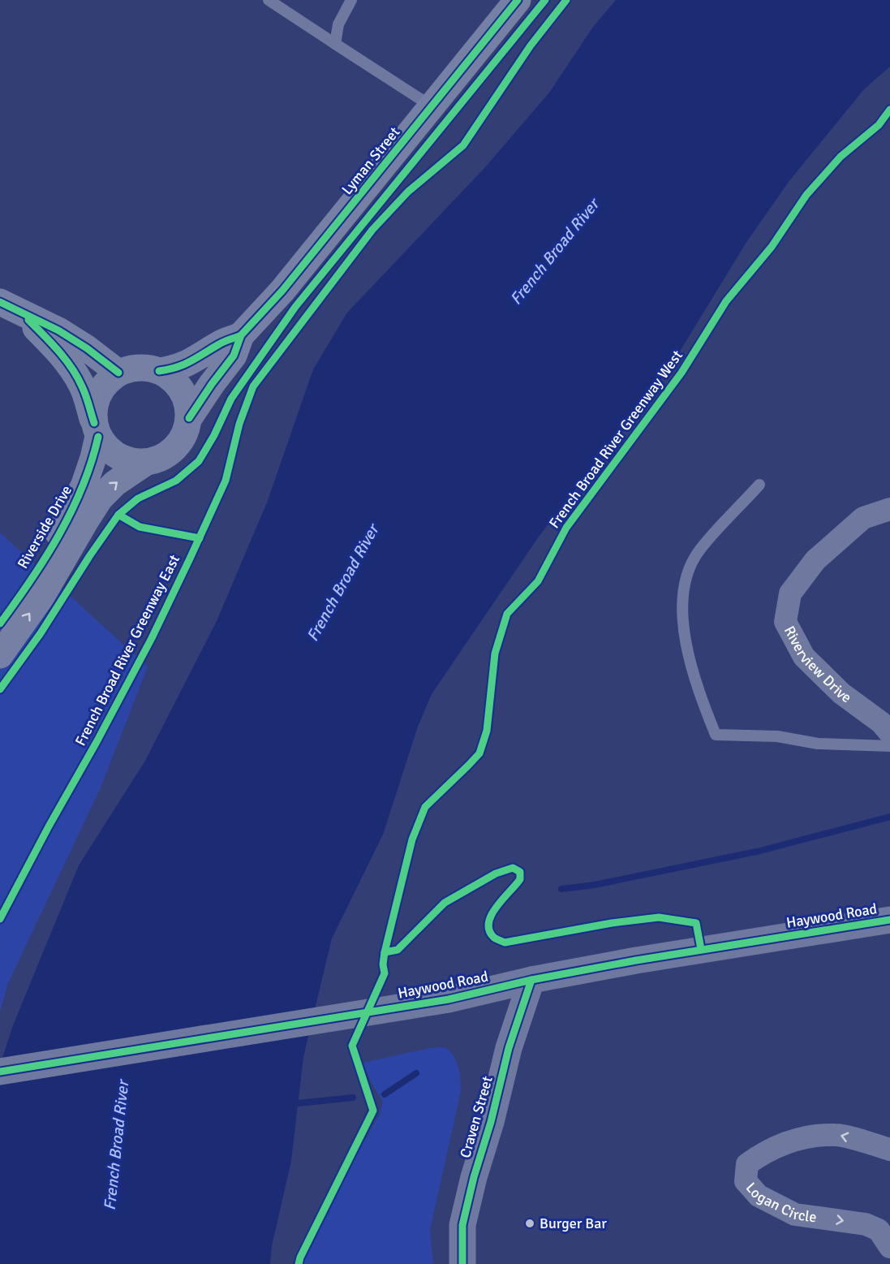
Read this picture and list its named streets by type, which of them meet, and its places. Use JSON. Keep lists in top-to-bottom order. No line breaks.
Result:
{"streets":{"main road":["Lyman Street","Riverside Drive","Haywood Road"],"street":["Riverview Drive","Craven Street","Logan Circle"],"cycle path":["French Broad River Greenway West","French Broad River Greenway East"]},"crossings":[["Lyman Street","Riverside Drive"],["Haywood Road","Craven Street"]],"water":["French Broad River"],"places":["Burger Bar"]}
